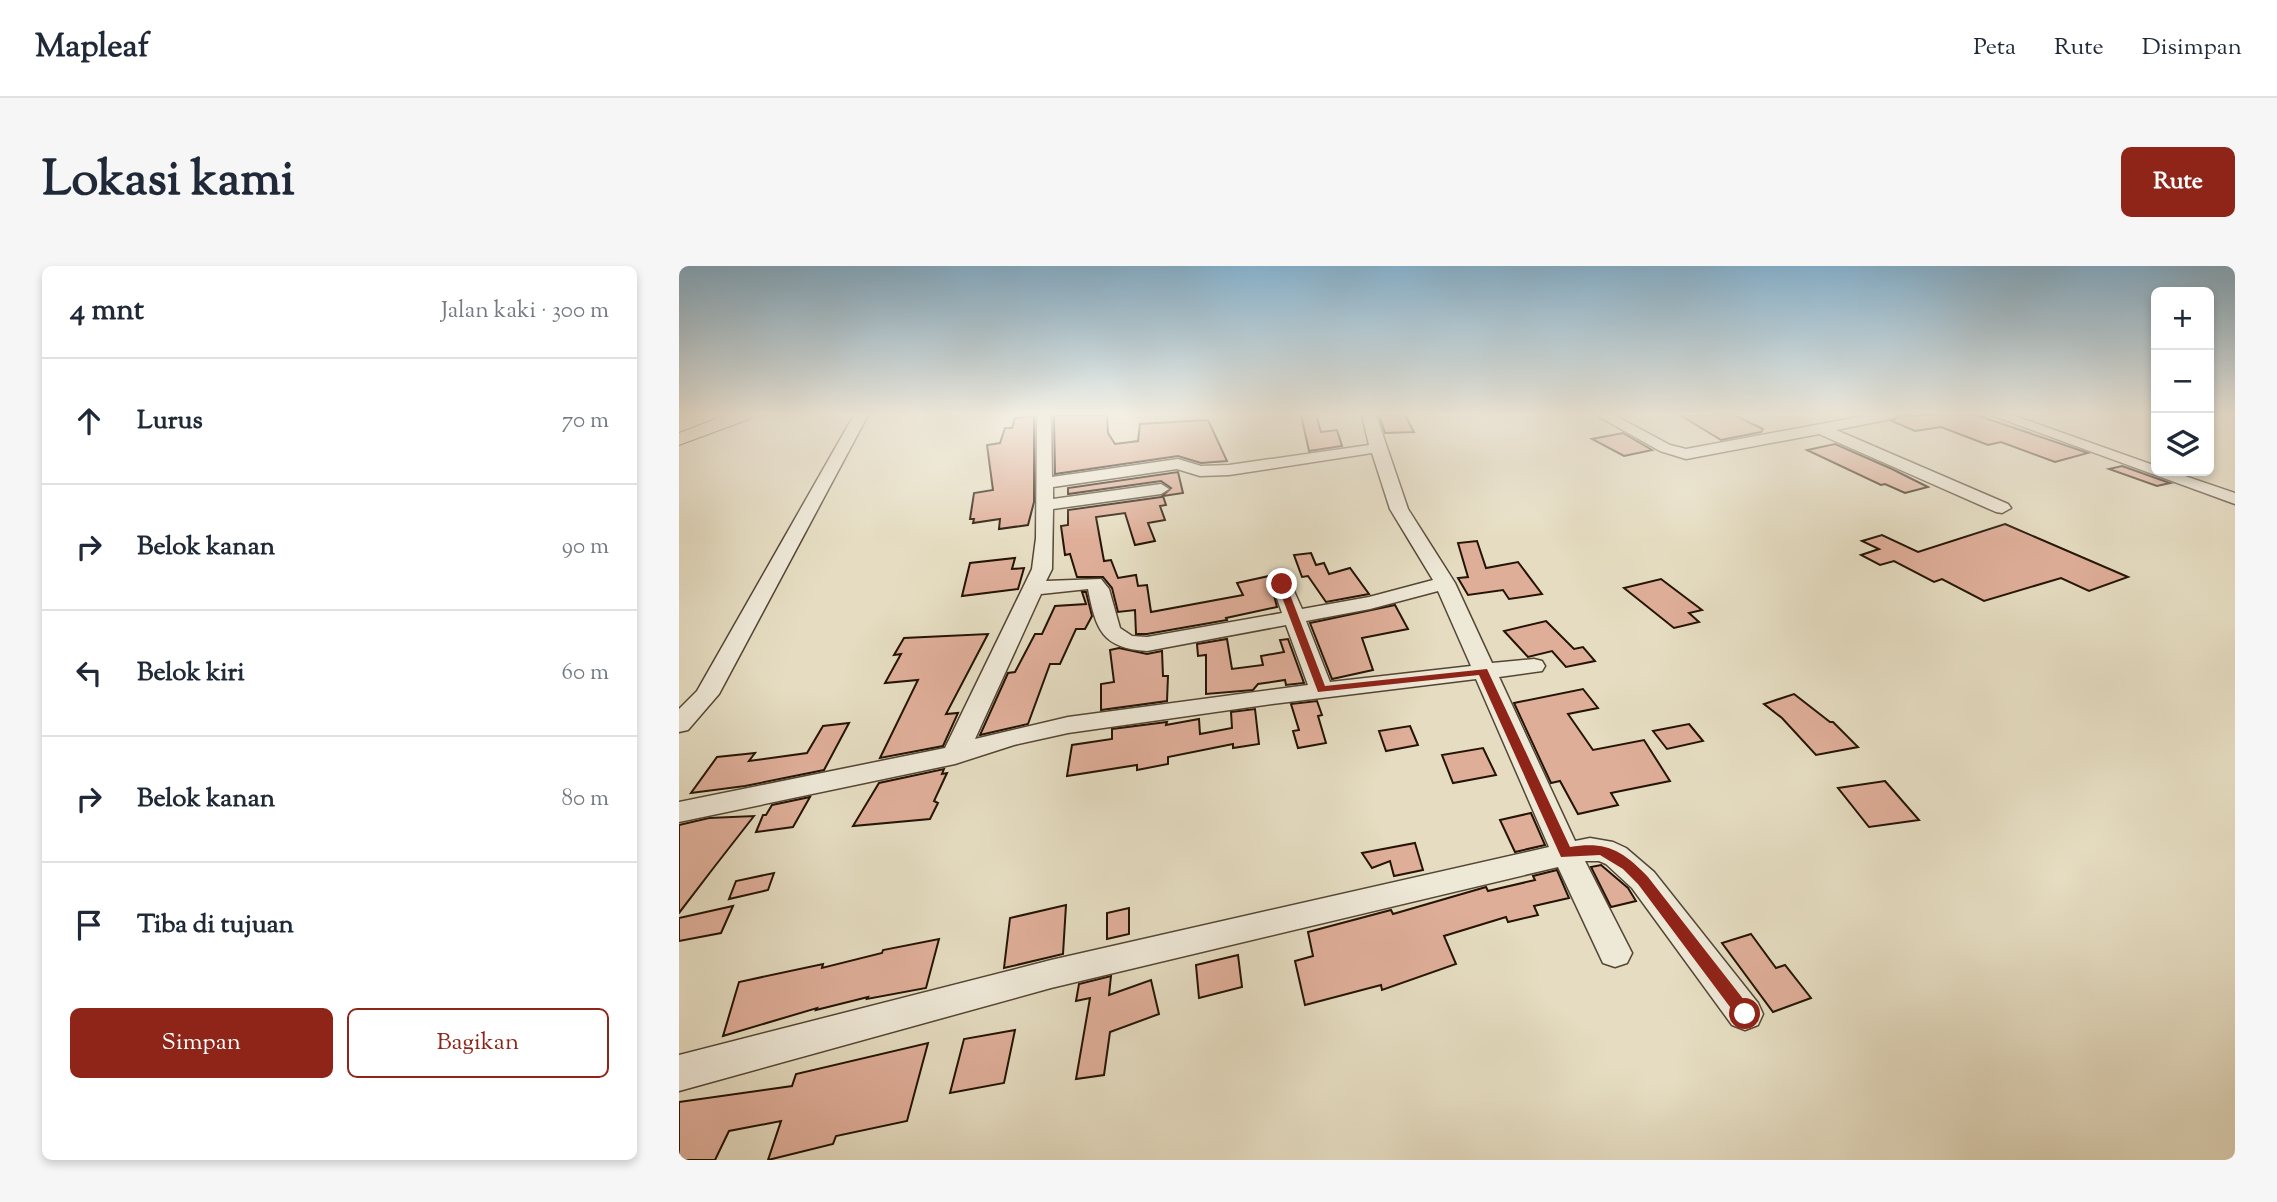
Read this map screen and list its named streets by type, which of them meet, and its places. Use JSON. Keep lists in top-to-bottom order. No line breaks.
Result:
{"page":{"header":"Mapleaf","nav":["Peta","Rute","Disimpan"],"title":"Lokasi kami","buttons":["Rute",["Simpan","Bagikan"]],"heading":["4 mnt","Jalan kaki · 300 m"],"map_buttons":["+","−"],"list":[["Lurus","70 m"],["Belok kanan","90 m"],["Belok kiri","60 m"],["Belok kanan","80 m"],"Tiba di tujuan"]}}
